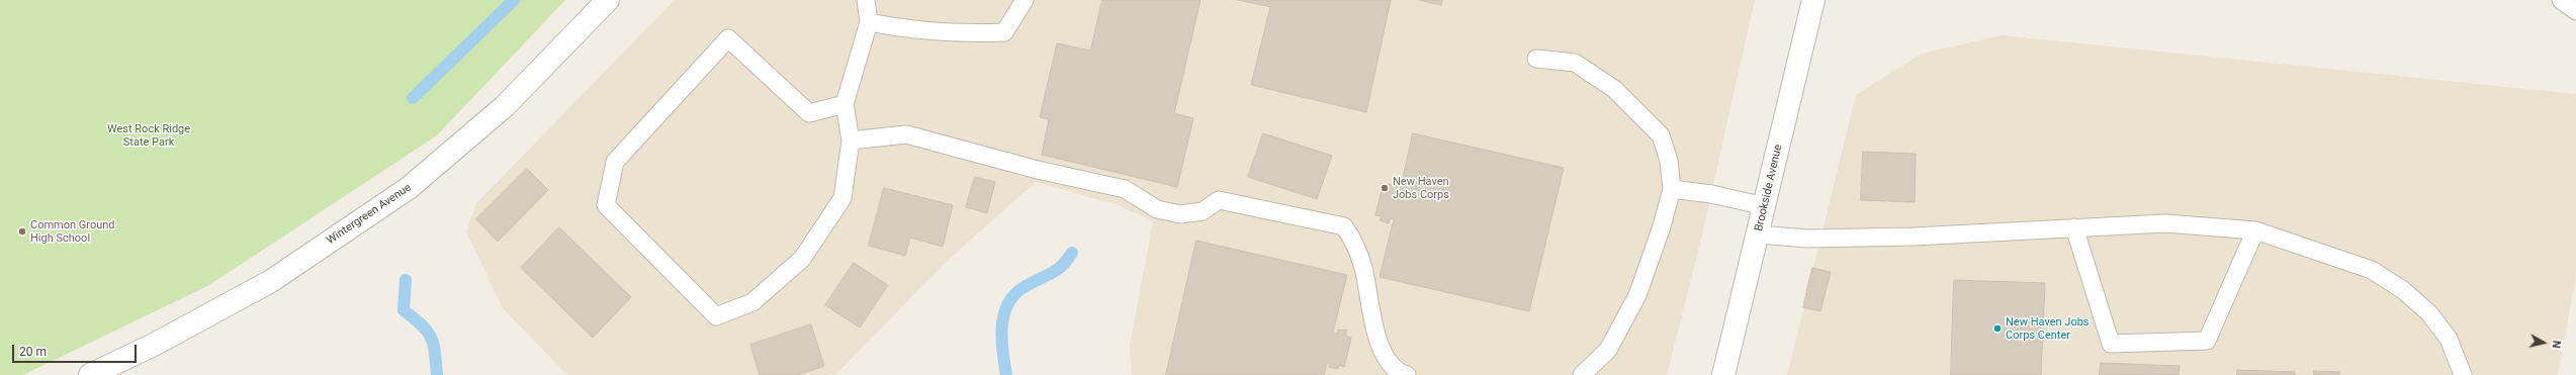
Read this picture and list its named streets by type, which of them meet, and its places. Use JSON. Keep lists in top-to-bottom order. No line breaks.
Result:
{"streets":{"street":["Brookside Avenue","Wintergreen Avenue"]},"parks":["West Rock Ridge State Park"],"places":["New Haven Jobs Corps","Common Ground High School","New Haven Jobs Corps Center"],"scale_bar":"20 m","north":"right"}
